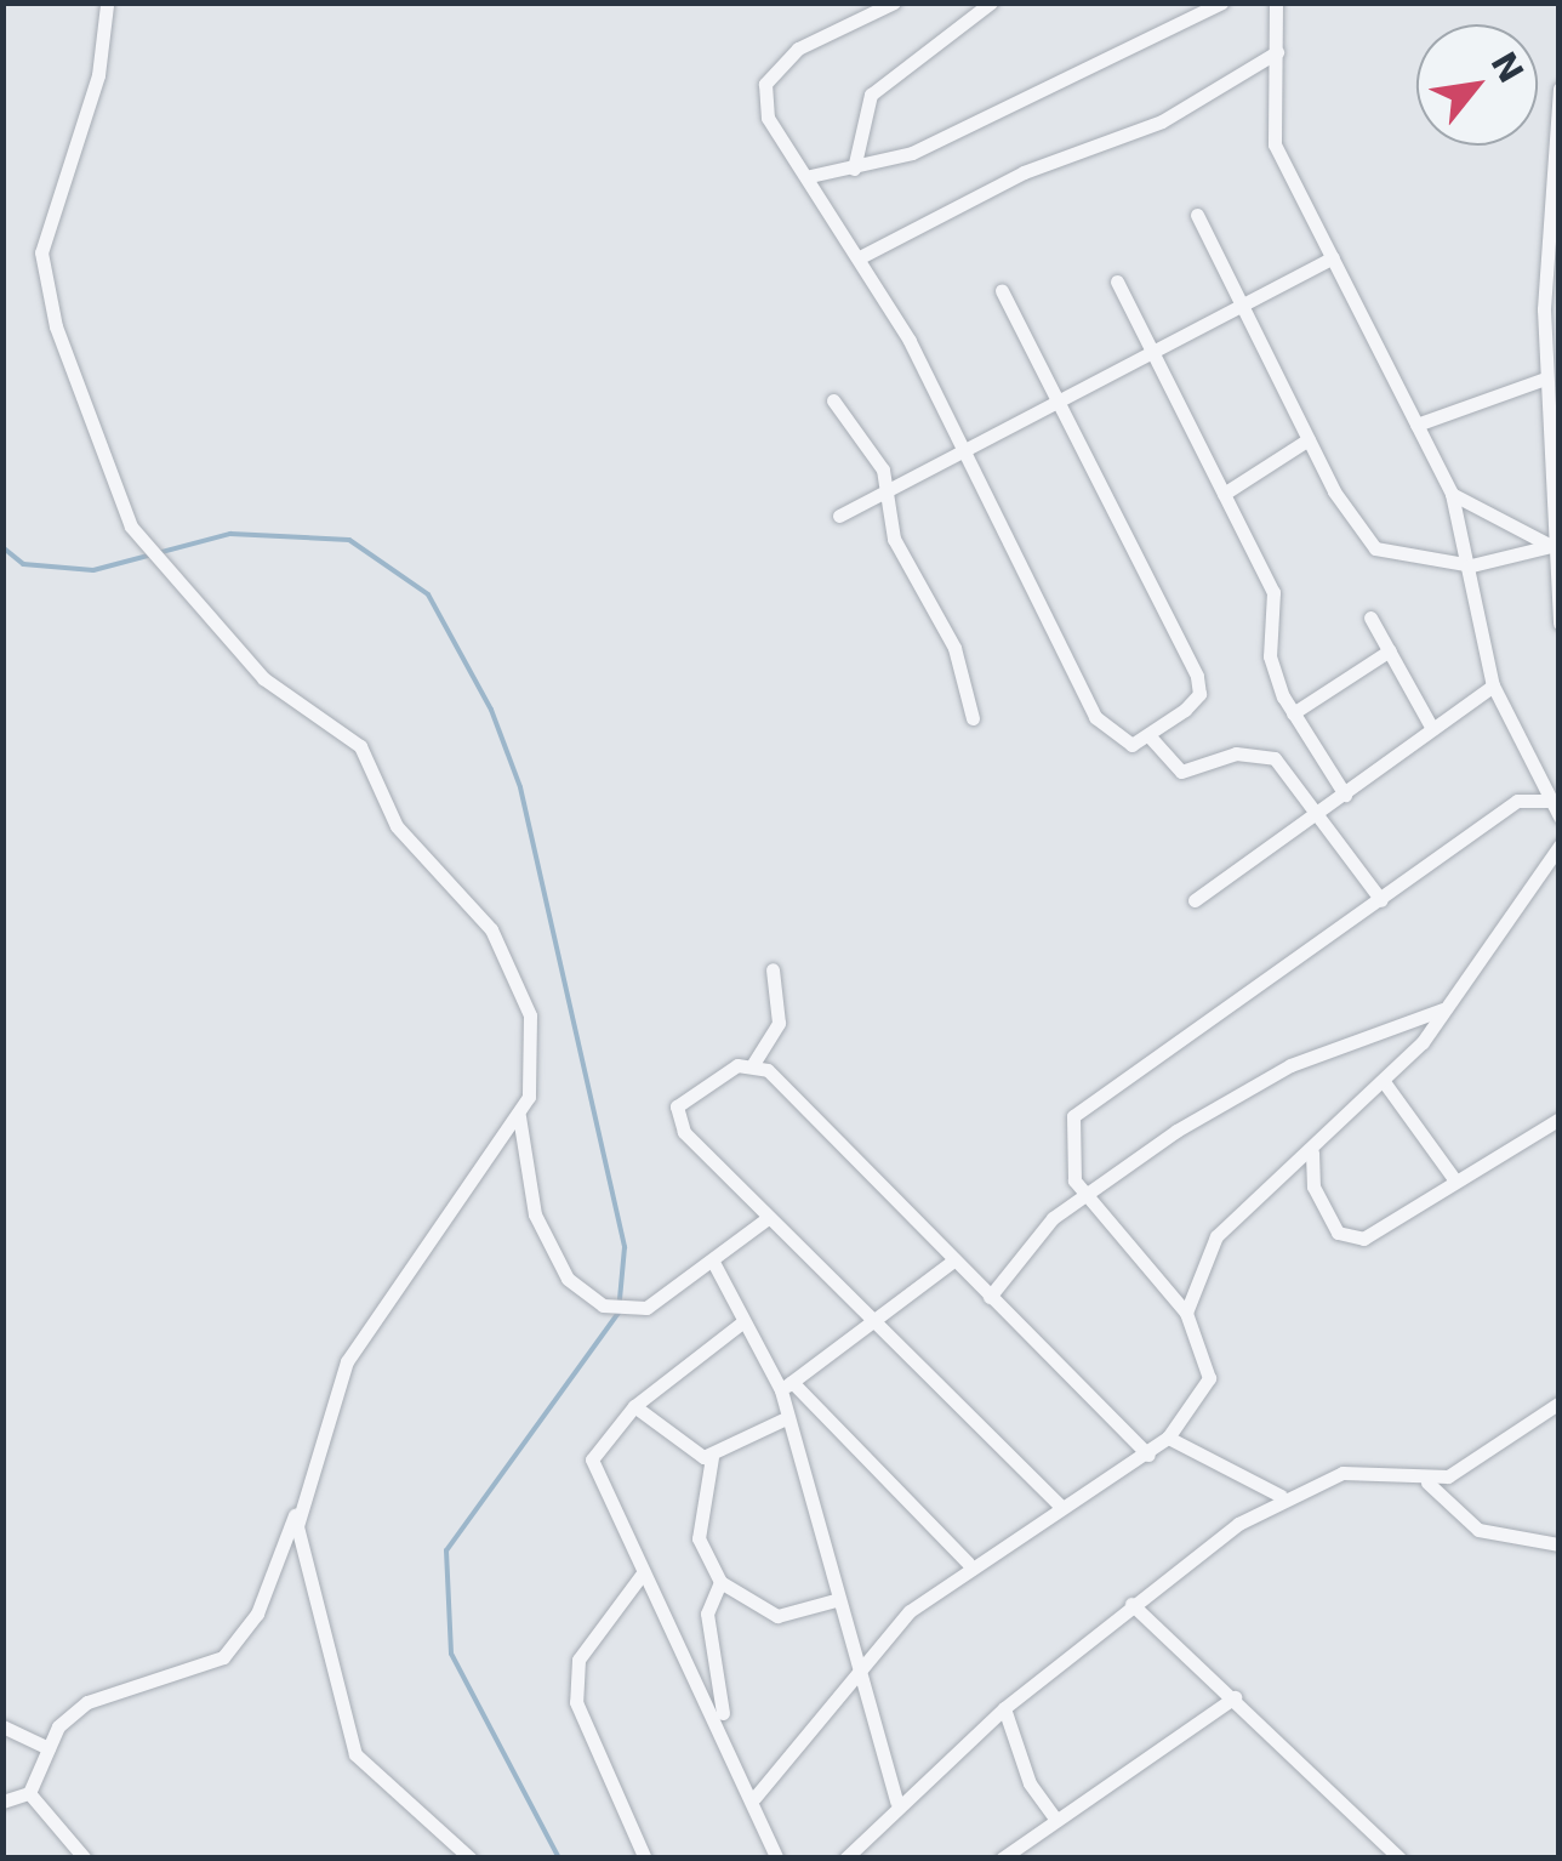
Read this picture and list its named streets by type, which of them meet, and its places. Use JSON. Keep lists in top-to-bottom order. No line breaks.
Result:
{"north":"top right"}
